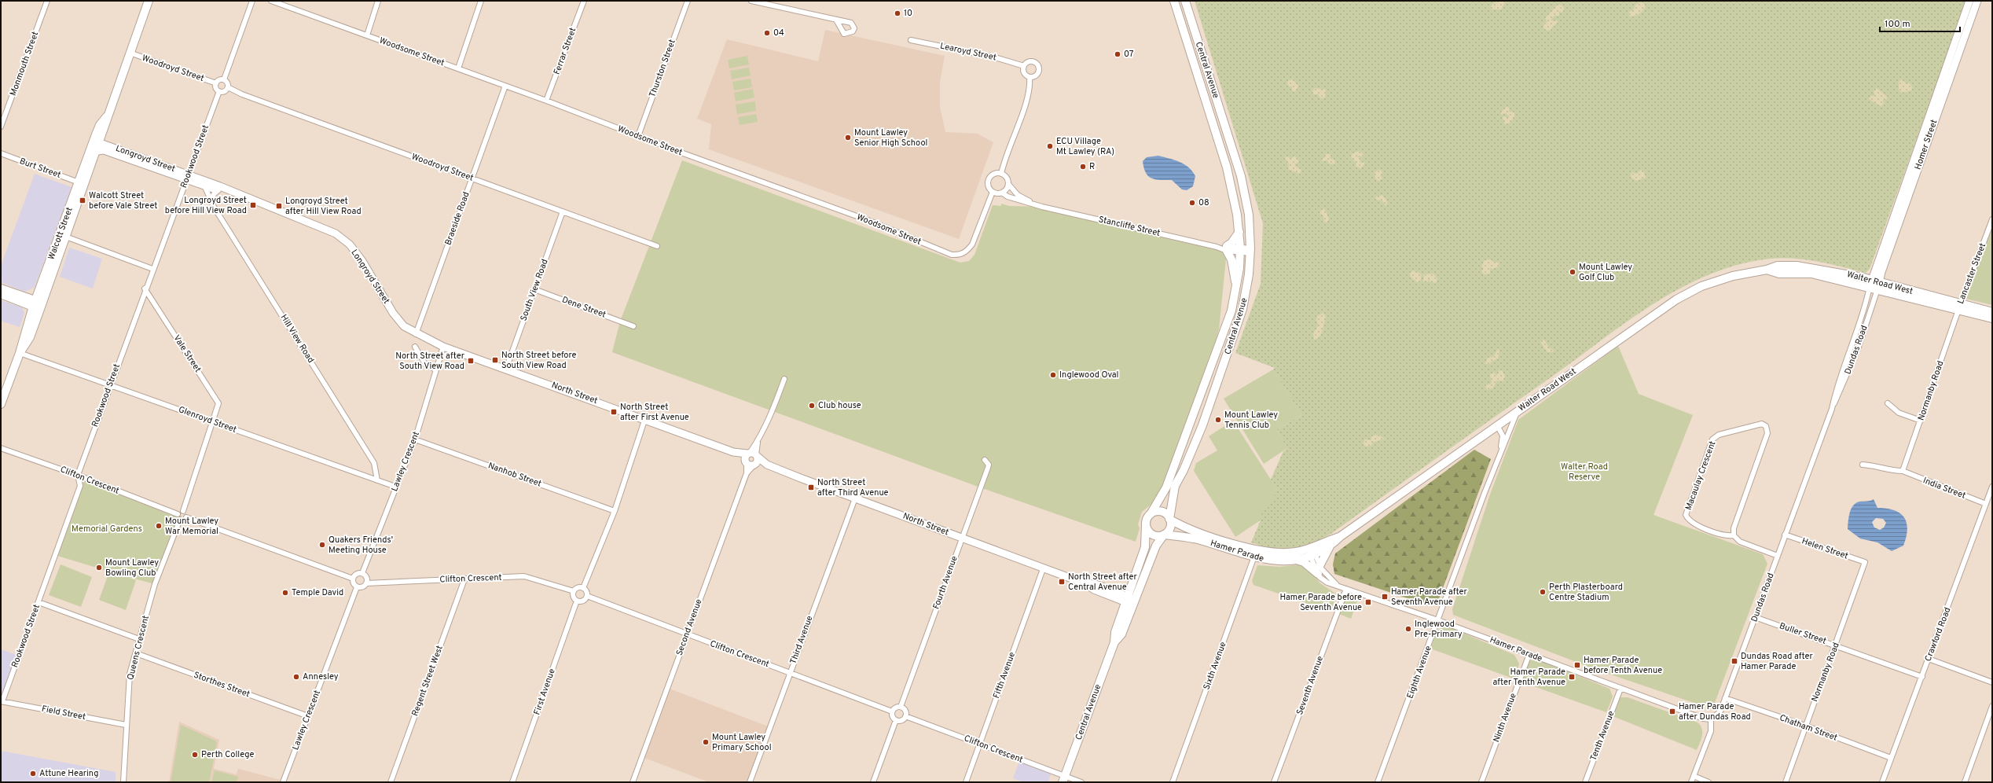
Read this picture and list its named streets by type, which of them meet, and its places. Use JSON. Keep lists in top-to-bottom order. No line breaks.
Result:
{"streets":{"main road":["Central Avenue","Homer Street","Longroyd Street","Walcott Street","Walter Road West","North Street","Hamer Parade"],"street":["Ferrar Street","Woodsome Street","Learoyd Street","Monmouth Street","Woodroyd Street","Thurston Street","Rookwood Street","Burt Street","Braeside Road","Stancliffe Street","Lancaster Street","South View Road","Dene Street","Hill View Road","Dundas Road","Vale Street","Normanby Road","Glenroyd Street","Lawley Crescent","Nanhob Street","Macaulay Crescent","Clifton Crescent","India Street","Helen Street","Fourth Avenue","Second Avenue","Buller Street","Crawford Road","Third Avenue","Queens Crescent","Sixth Avenue","Eighth Avenue","Fifth Avenue","Regent Street West","Storthes Street","Seventh Avenue","First Avenue","Field Street","Ninth Avenue","Chatham Street","Tenth Avenue"]},"crossings":[["Ferrar Street","Woodsome Street"],["Woodsome Street","Thurston Street"],["Woodsome Street","Braeside Road"],["Woodsome Street","Stancliffe Street"],["Woodroyd Street","Rookwood Street"],["Woodroyd Street","Braeside Road"],["Woodroyd Street","Walcott Street"],["Woodroyd Street","South View Road"],["Central Avenue","Stancliffe Street"],["Central Avenue","North Street"],["Central Avenue","Clifton Crescent"],["Central Avenue","Hamer Parade"],["Homer Street","Walter Road West"],["Homer Street","Dundas Road"],["Rookwood Street","Longroyd Street"],["Rookwood Street","Vale Street"],["Rookwood Street","Glenroyd Street"],["Rookwood Street","Clifton Crescent"],["Rookwood Street","Field Street"],["Longroyd Street","Braeside Road"],["Longroyd Street","Walcott Street"],["Longroyd Street","Hill View Road"],["Longroyd Street","North Street"],["Burt Street","Walcott Street"],["Braeside Road","North Street"],["Walcott Street","Glenroyd Street"],["Lancaster Street","Walter Road West"],["Lancaster Street","Normanby Road"],["Walter Road West","Dundas Road"],["Walter Road West","Normanby Road"],["Walter Road West","Hamer Parade"],["Walter Road West","Eighth Avenue"],["South View Road","Dene Street"],["South View Road","North Street"],["Hill View Road","Glenroyd Street"],["Dundas Road","Macaulay Crescent"],["Dundas Road","Helen Street"],["Dundas Road","Hamer Parade"],["Dundas Road","Buller Street"],["Dundas Road","Chatham Street"],["Vale Street","Glenroyd Street"],["Normanby Road","India Street"],["Normanby Road","Helen Street"],["Normanby Road","Buller Street"],["Normanby Road","Chatham Street"],["North Street","Lawley Crescent"],["North Street","Fourth Avenue"],["North Street","Second Avenue"],["North Street","Third Avenue"],["North Street","Fifth Avenue"],["Glenroyd Street","Lawley Crescent"],["Lawley Crescent","Nanhob Street"],["Lawley Crescent","Clifton Crescent"],["Lawley Crescent","Storthes Street"],["Clifton Crescent","Fourth Avenue"],["Clifton Crescent","Second Avenue"],["Clifton Crescent","Third Avenue"],["Clifton Crescent","Fifth Avenue"],["Clifton Crescent","Regent Street West"],["Clifton Crescent","First Avenue"],["India Street","Crawford Road"],["Hamer Parade","Sixth Avenue"],["Hamer Parade","Eighth Avenue"],["Hamer Parade","Seventh Avenue"],["Hamer Parade","Ninth Avenue"],["Hamer Parade","Tenth Avenue"],["Buller Street","Crawford Road"],["Crawford Road","Chatham Street"],["Queens Crescent","Storthes Street"],["Queens Crescent","Field Street"]],"parks":["Walter Road Reserve","Memorial Gardens"],"places":{"other":["10","04","07","Mount Lawley Senior High School","ECU Village Mt Lawley (RA)","R","08","Mount Lawley Golf Club","Inglewood Oval","Club house","Mount Lawley Tennis Club","Mount Lawley War Memorial","Quakers Friends' Meeting House","Mount Lawley Bowling Club","Perth Plasterboard Centre Stadium","Temple David","Inglewood Pre-Primary","Annesley","Mount Lawley Primary School","Perth College","Attune Hearing"],"transit":["Walcott Street before Vale Street","Longroyd Street before Hill View Road","Longroyd Street after Hill View Road","North Street before South View Road","North Street after South View Road","North Street after First Avenue","North Street after Third Avenue","North Street after Central Avenue","Hamer Parade after Seventh Avenue","Hamer Parade before Seventh Avenue","Dundas Road after Hamer Parade","Hamer Parade before Tenth Avenue","Hamer Parade after Tenth Avenue","Hamer Parade after Dundas Road"]},"scale_bar":"100 m"}
